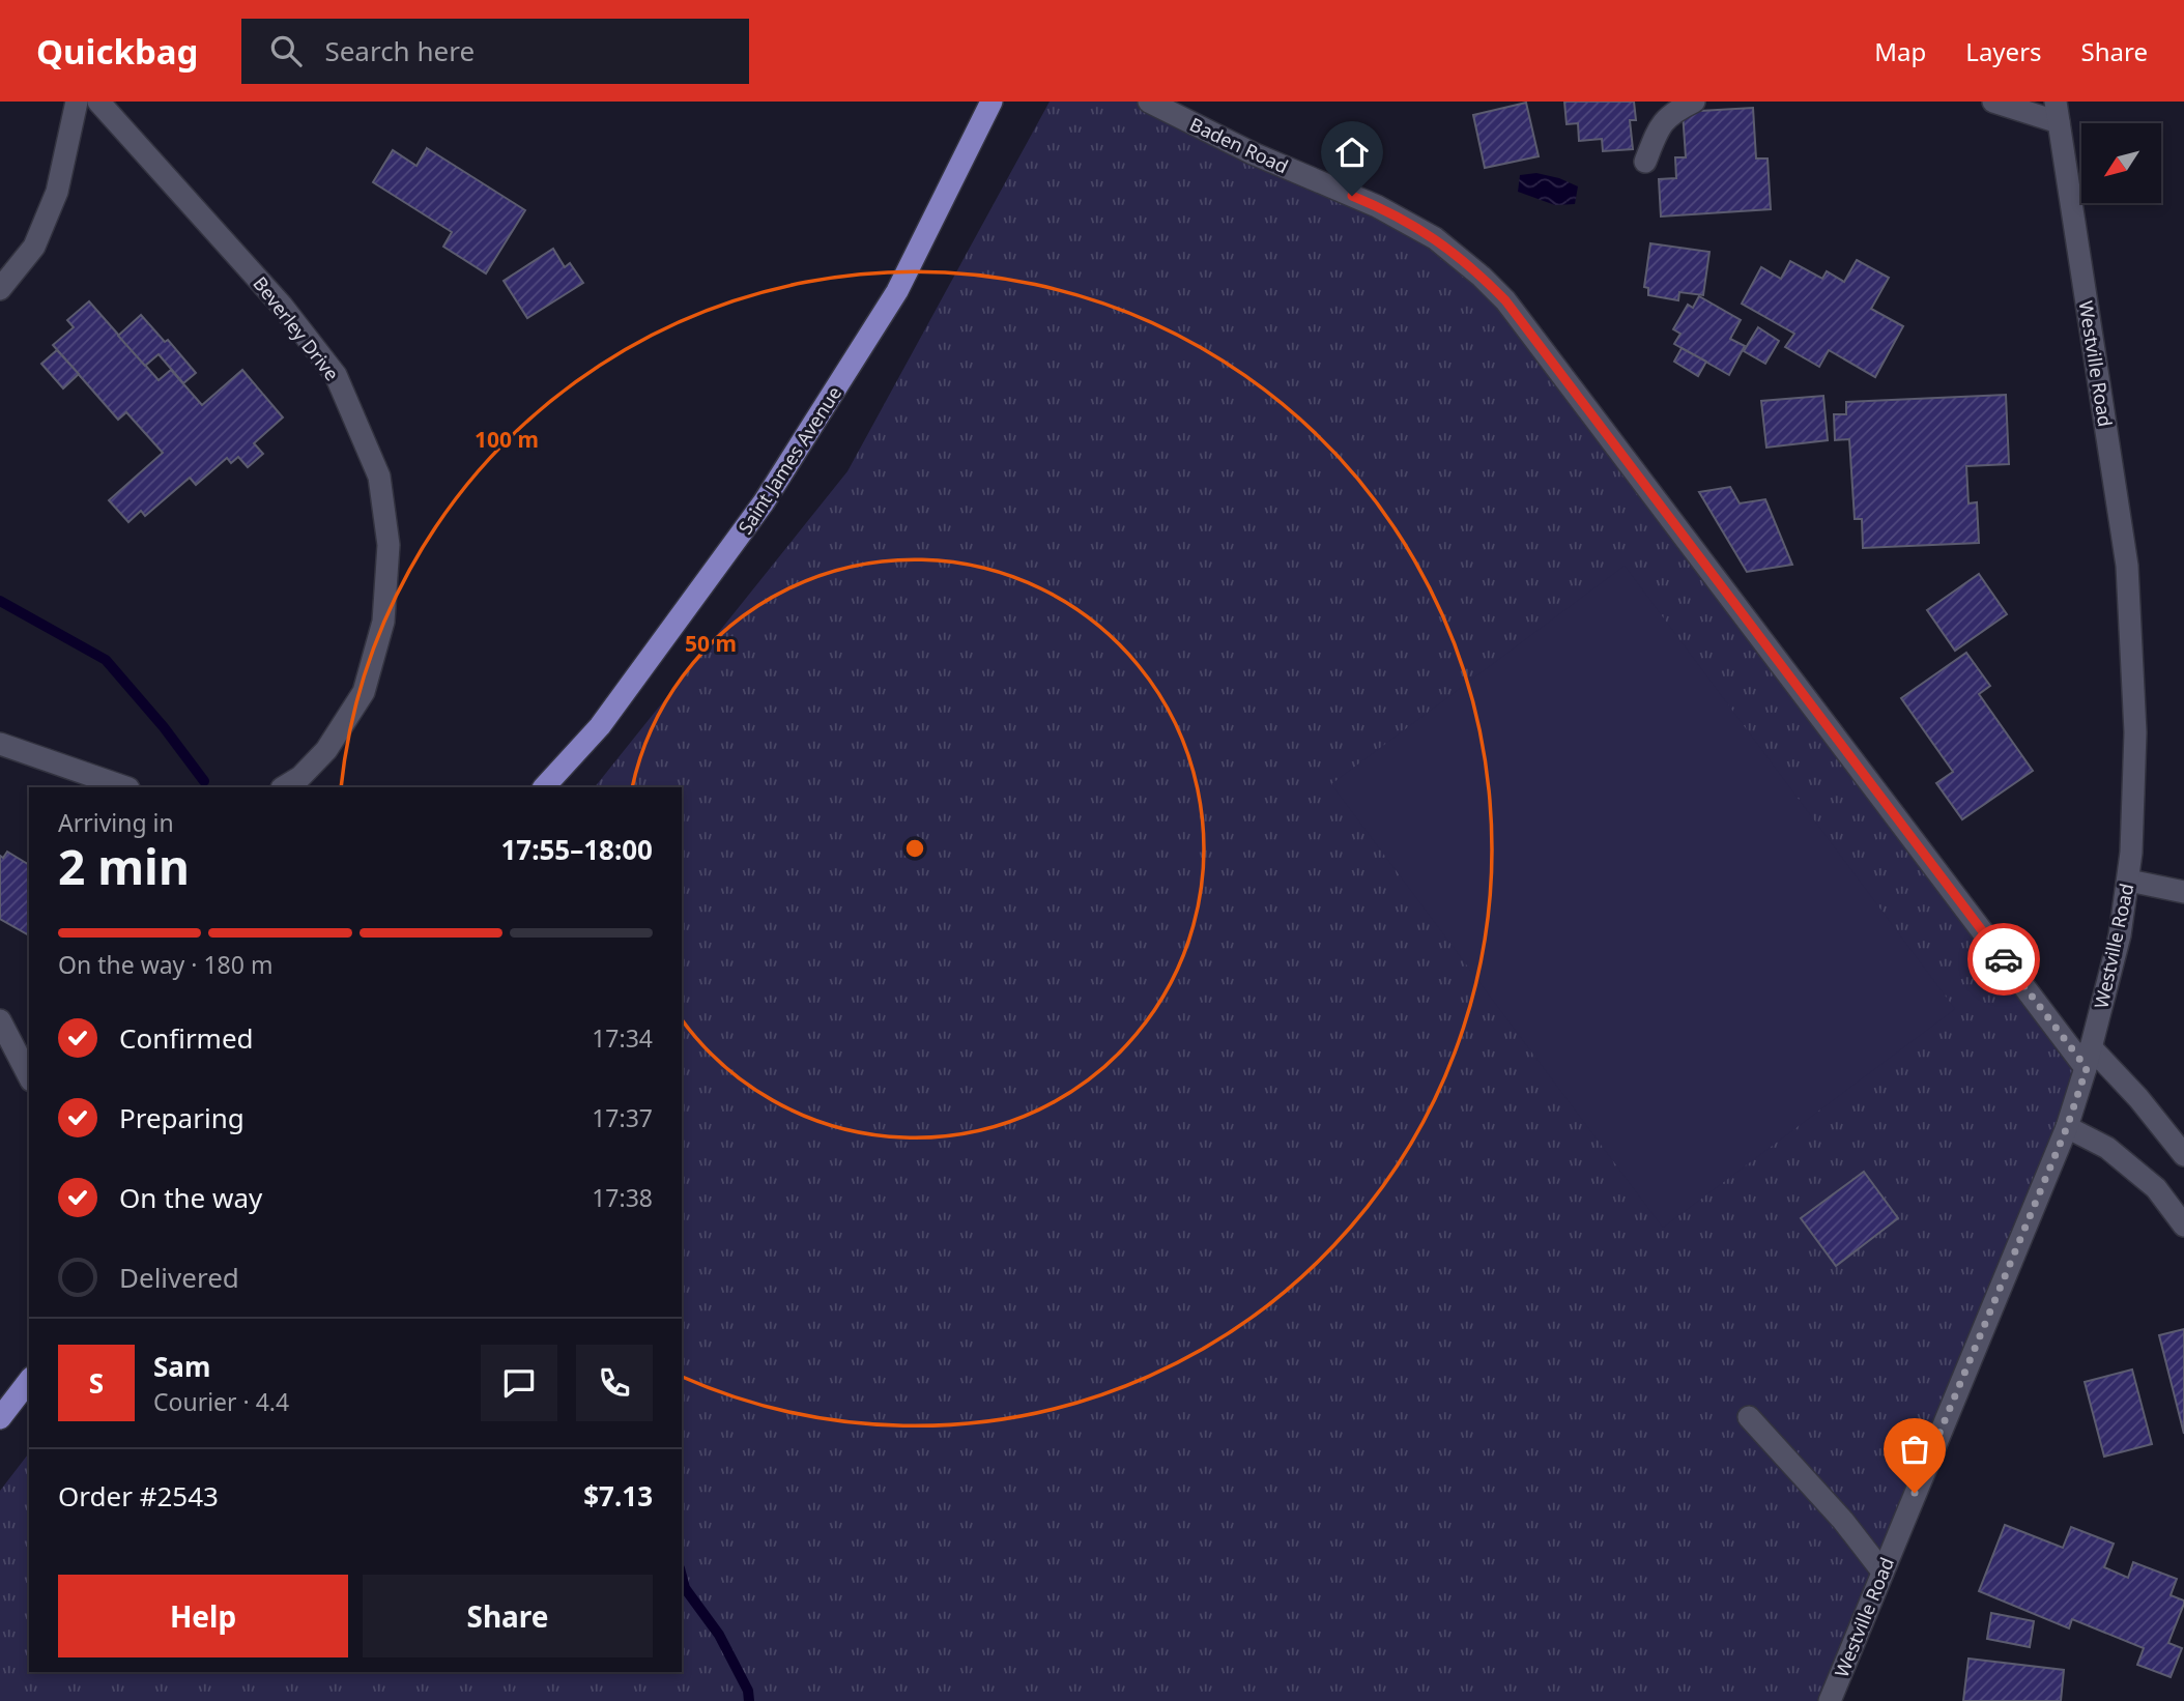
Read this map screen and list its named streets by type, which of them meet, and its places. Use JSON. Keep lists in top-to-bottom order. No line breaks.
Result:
{"streets":{"main road":["Saint James Avenue"],"street":["Baden Road","Beverley Drive","Westville Road"]},"crossings":[["Baden Road","Westville Road"]],"north":"bottom left","page":{"header":"Quickbag","search":"Search here","nav":["Map","Layers","Share"],"heading":["2 min","Arriving in","17:55–18:00"],"panel":["Sam","Courier · 4.4","Order #2543","$7.13"],"bar":"On the way · 180 m","list":[["Confirmed","17:34"],["Preparing","17:37"],["On the way","17:38"],"Delivered"],"round":"S","buttons":["Help","Share"]},"rings":["100 m","50 m"]}
